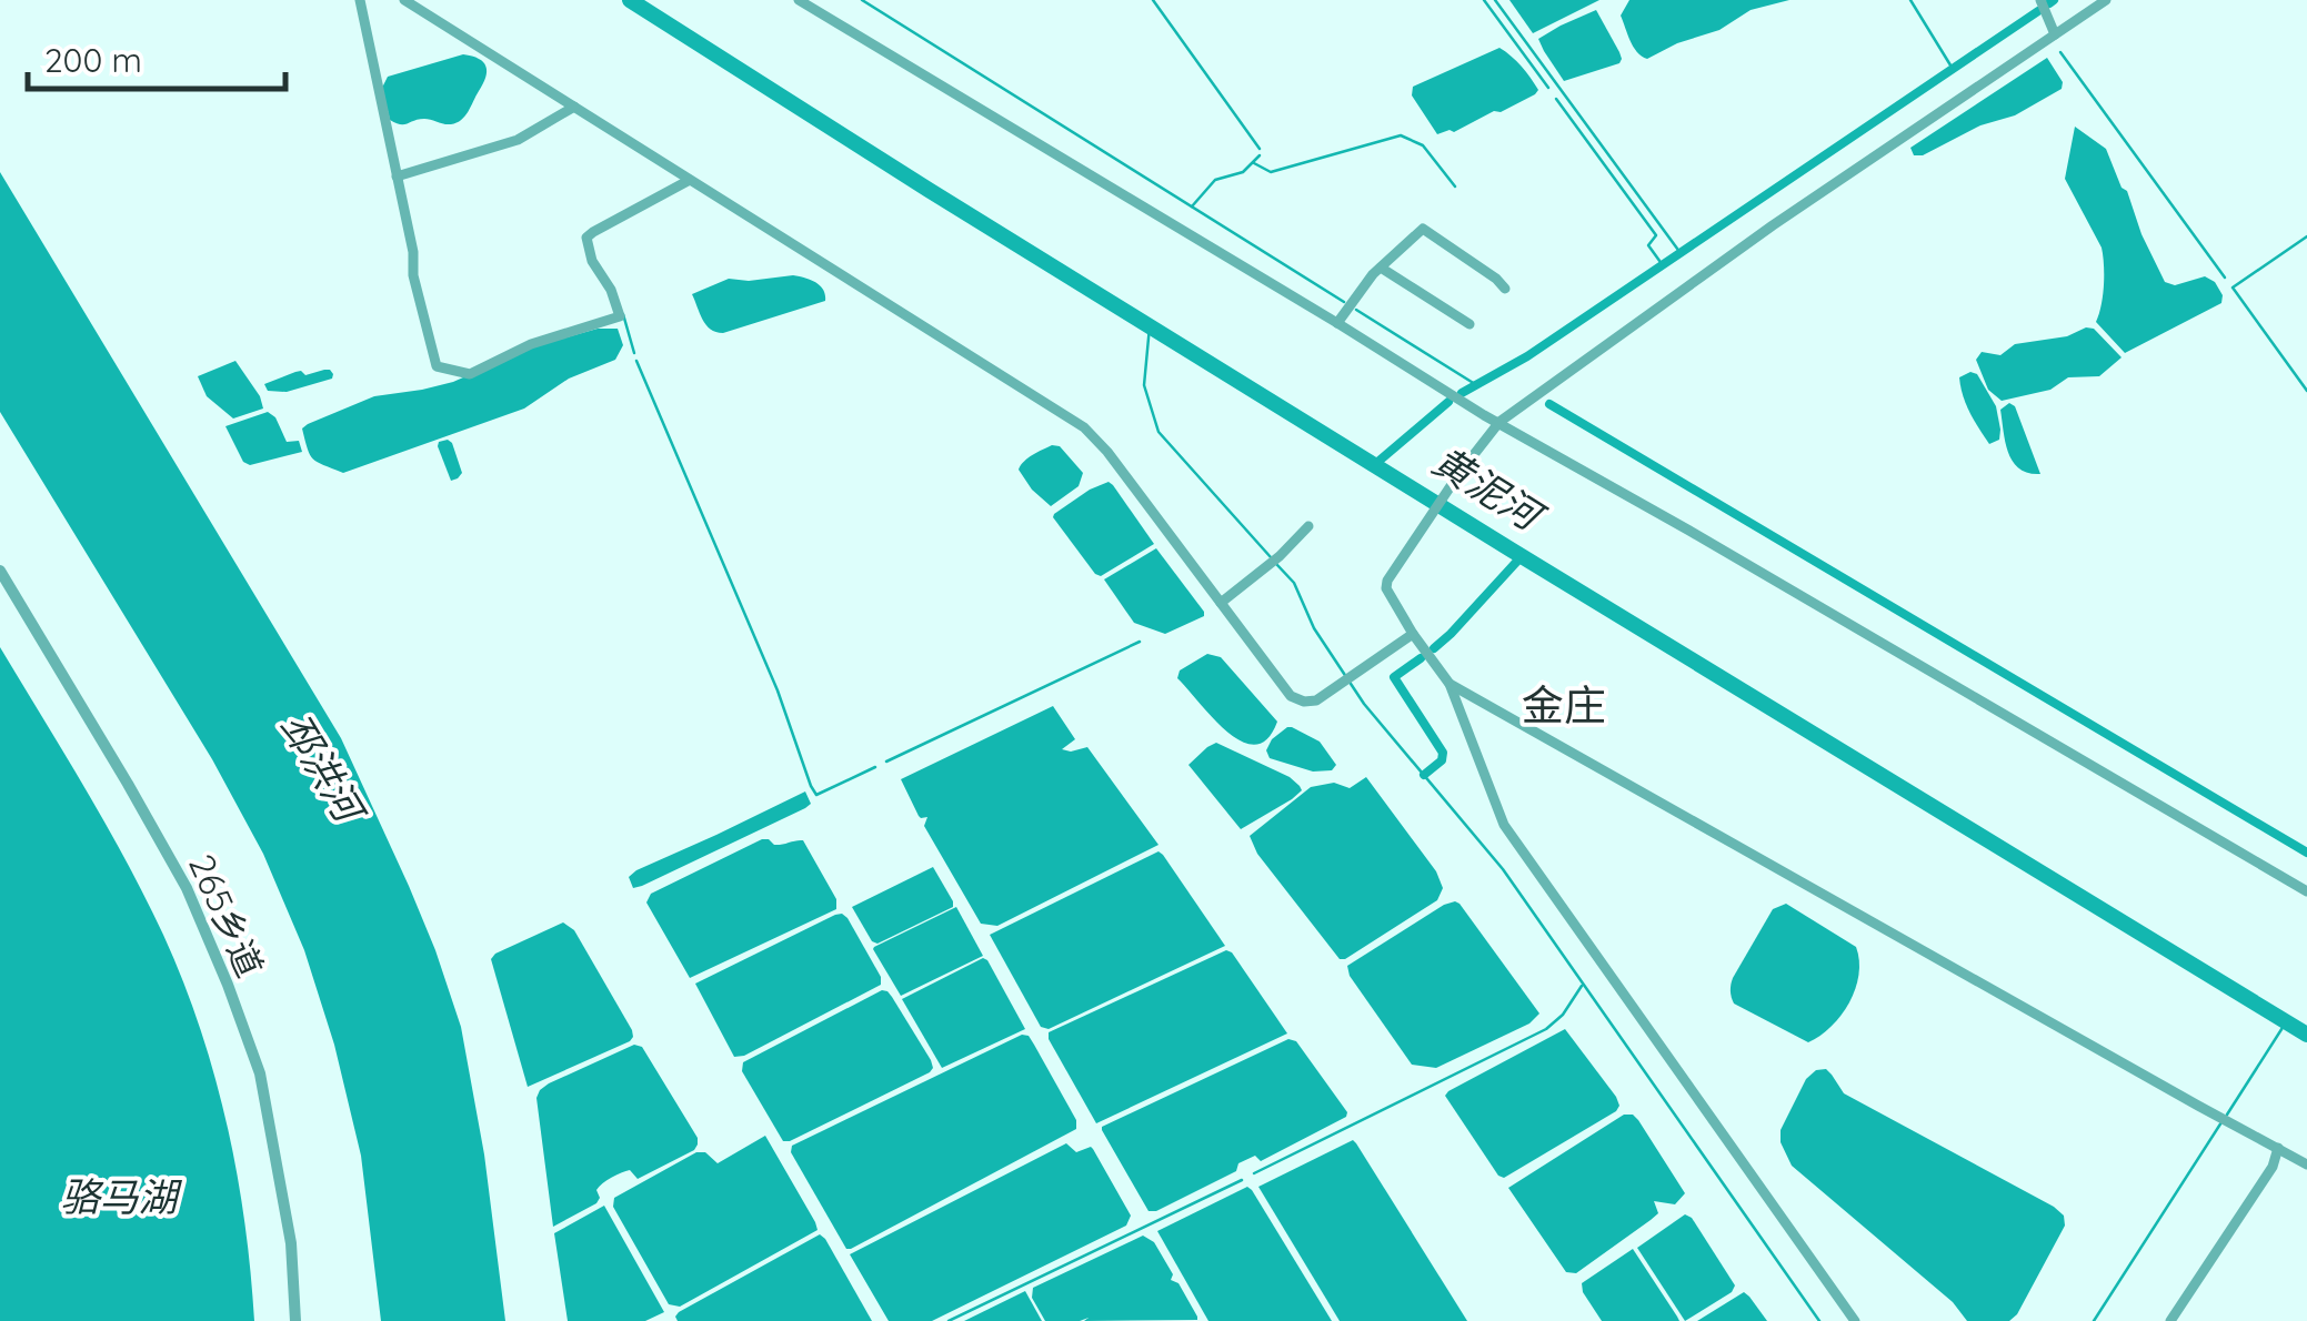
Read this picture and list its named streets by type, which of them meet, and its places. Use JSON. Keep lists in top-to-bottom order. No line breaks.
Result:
{"streets":{"street":["265乡道"]},"districts":["金庄"],"water":["黄泥河","邳洪河","骆马湖"],"scale_bar":"200 m"}
